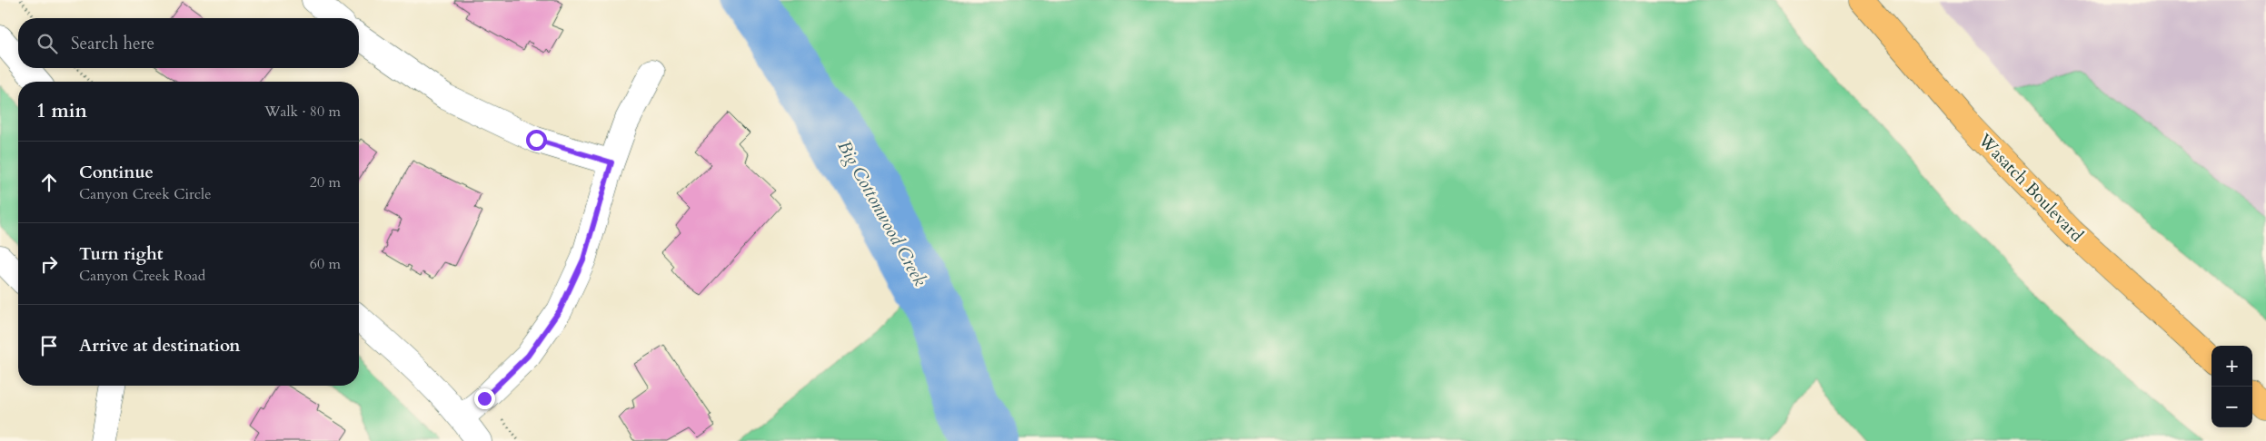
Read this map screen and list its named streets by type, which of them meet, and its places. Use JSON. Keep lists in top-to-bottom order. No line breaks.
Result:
{"streets":{"main road":["Wasatch Boulevard"]},"water":["Big Cottonwood Creek"],"page":{"search":"Search here","heading":["1 min","Walk · 80 m"],"list":[["Continue","Canyon Creek Circle","20 m"],["Turn right","Canyon Creek Road","60 m"],"Arrive at destination"],"map_buttons":["+","−"]}}
